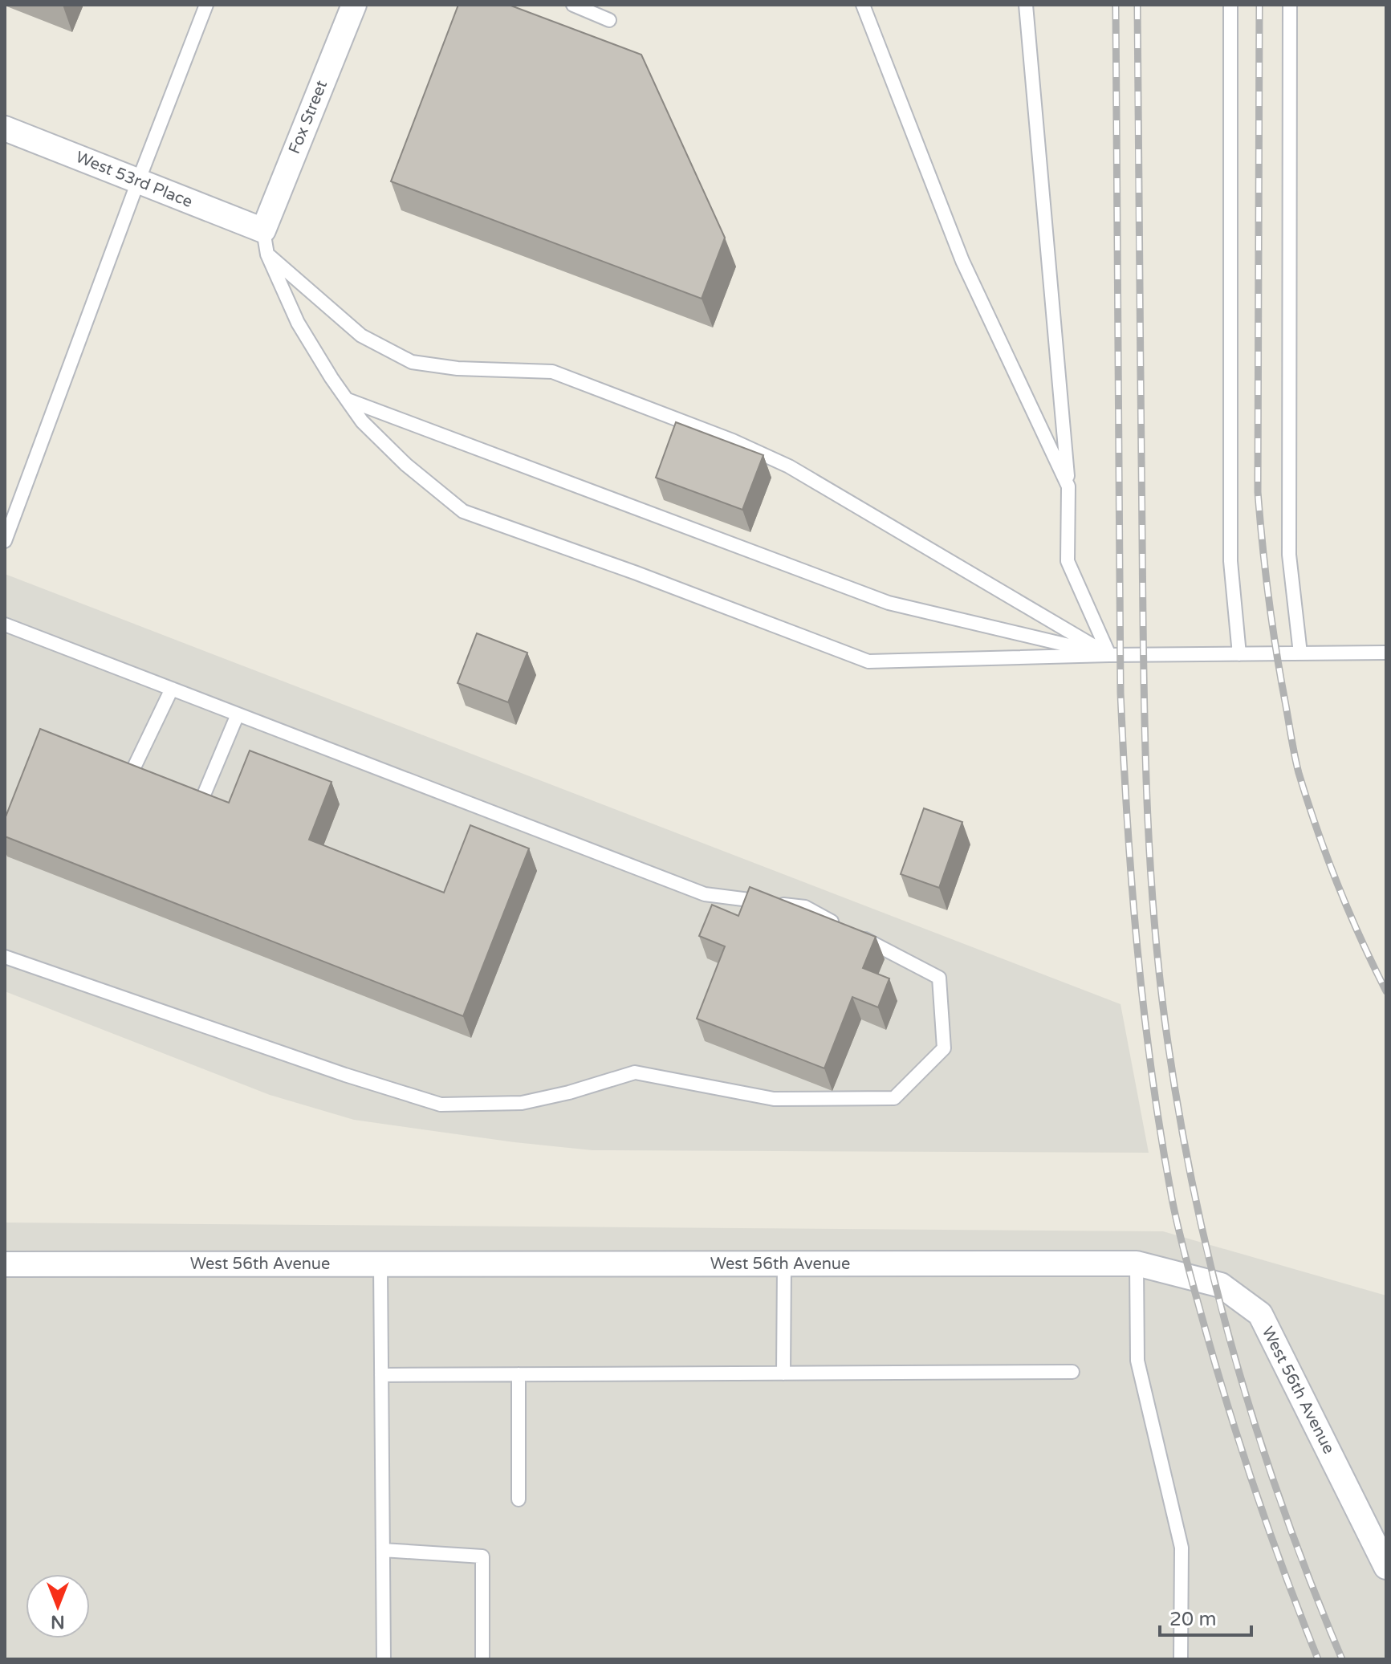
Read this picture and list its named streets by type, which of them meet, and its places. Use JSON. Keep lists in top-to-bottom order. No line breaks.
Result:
{"streets":{"street":["Fox Street","West 53rd Place","West 56th Avenue"]},"crossings":[["Fox Street","West 53rd Place"]],"scale_bar":"20 m","north":"bottom"}
